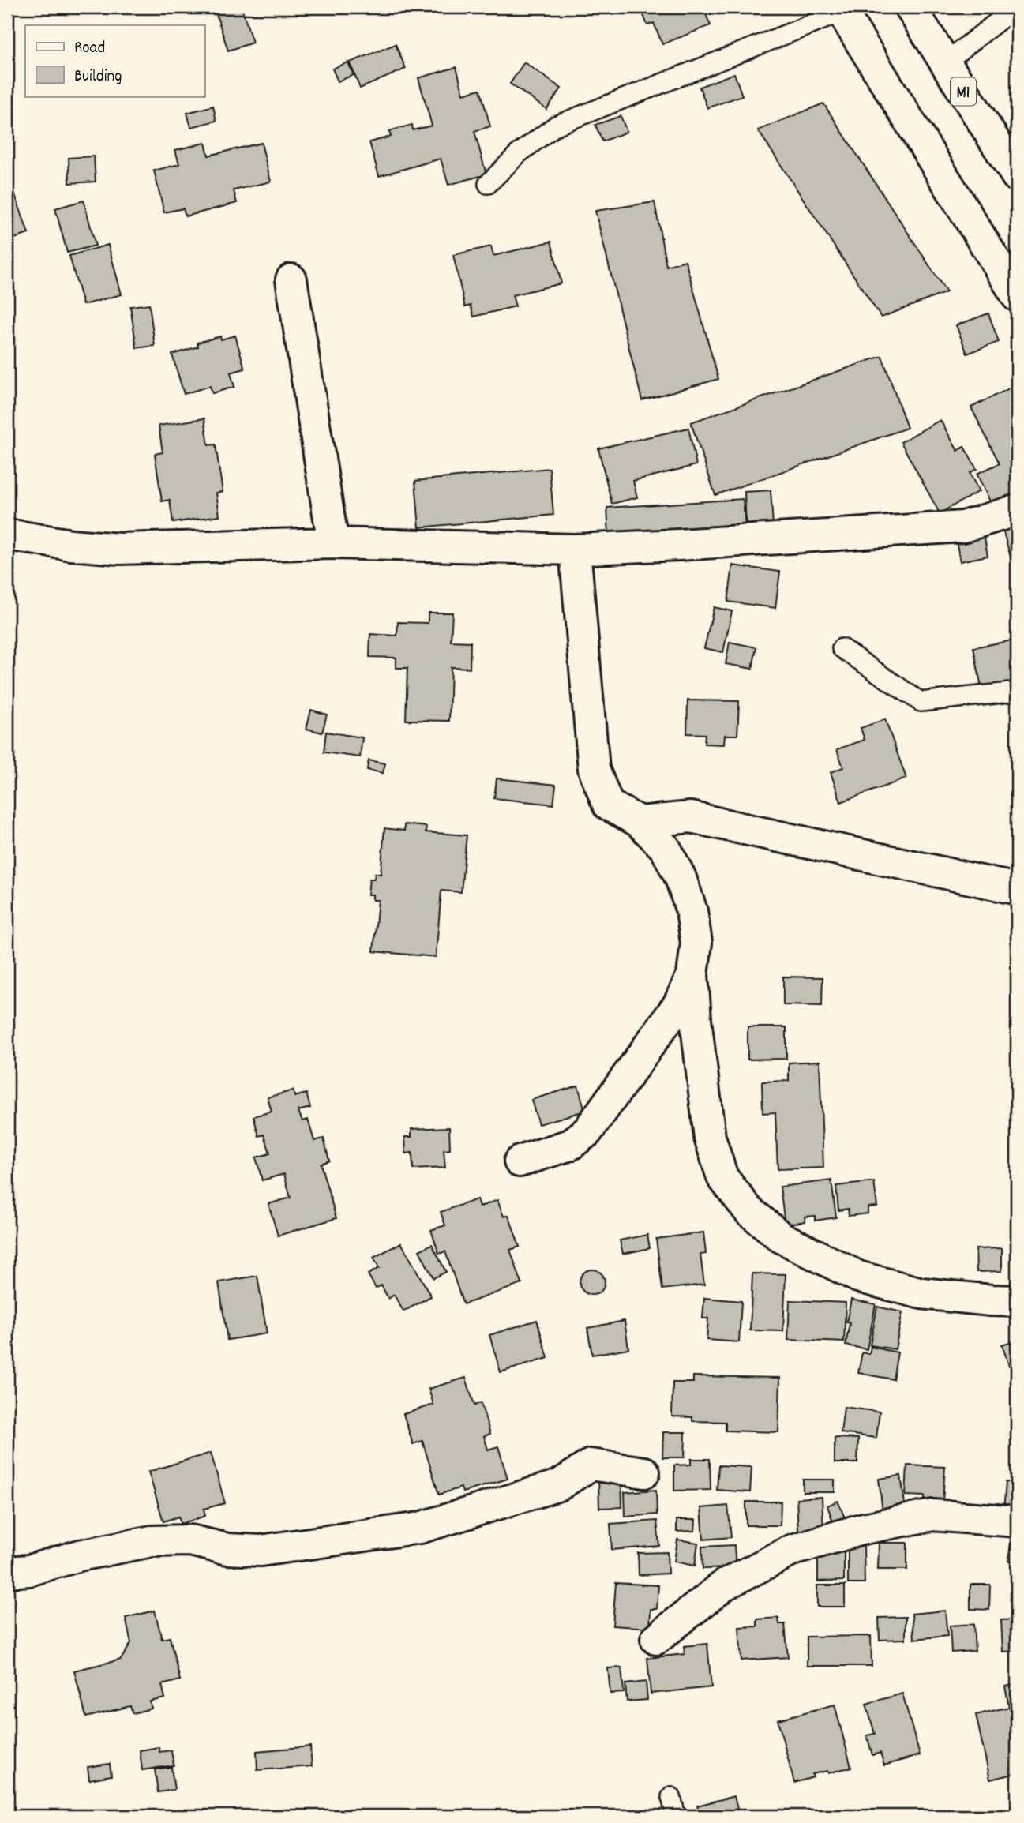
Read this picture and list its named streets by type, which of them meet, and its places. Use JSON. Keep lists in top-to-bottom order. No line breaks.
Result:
{"streets":{"main road":["M1"]},"legend":["Road","Building"]}
